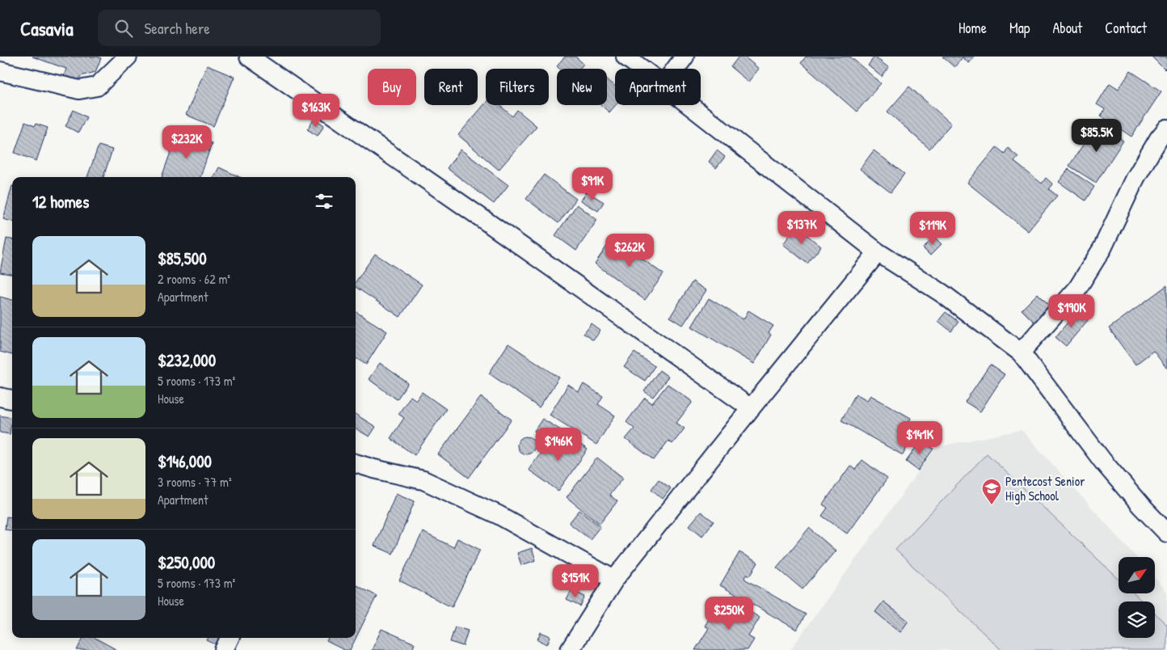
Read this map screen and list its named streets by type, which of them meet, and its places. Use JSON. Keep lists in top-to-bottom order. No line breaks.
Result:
{"places":{"school or university":["Pentecost Senior High School"]},"north":"top right","page":{"header":"Casavia","search":"Search here","nav":["Home","Map","About","Contact"],"chip":["Buy","Rent","Filters","New","Apartment"],"price":["$163K","$85.5K","$232K","$91K","$137K","$119K","$262K","$190K","$141K","$146K","$151K","$250K"],"heading":"12 homes","list":[{"name":"$85,500","note":"2 rooms · 62 m² · Apartment"},{"name":"$232,000","note":"5 rooms · 173 m² · House"},{"name":"$146,000","note":"3 rooms · 77 m² · Apartment"},{"name":"$250,000","note":"5 rooms · 173 m² · House"}]}}
